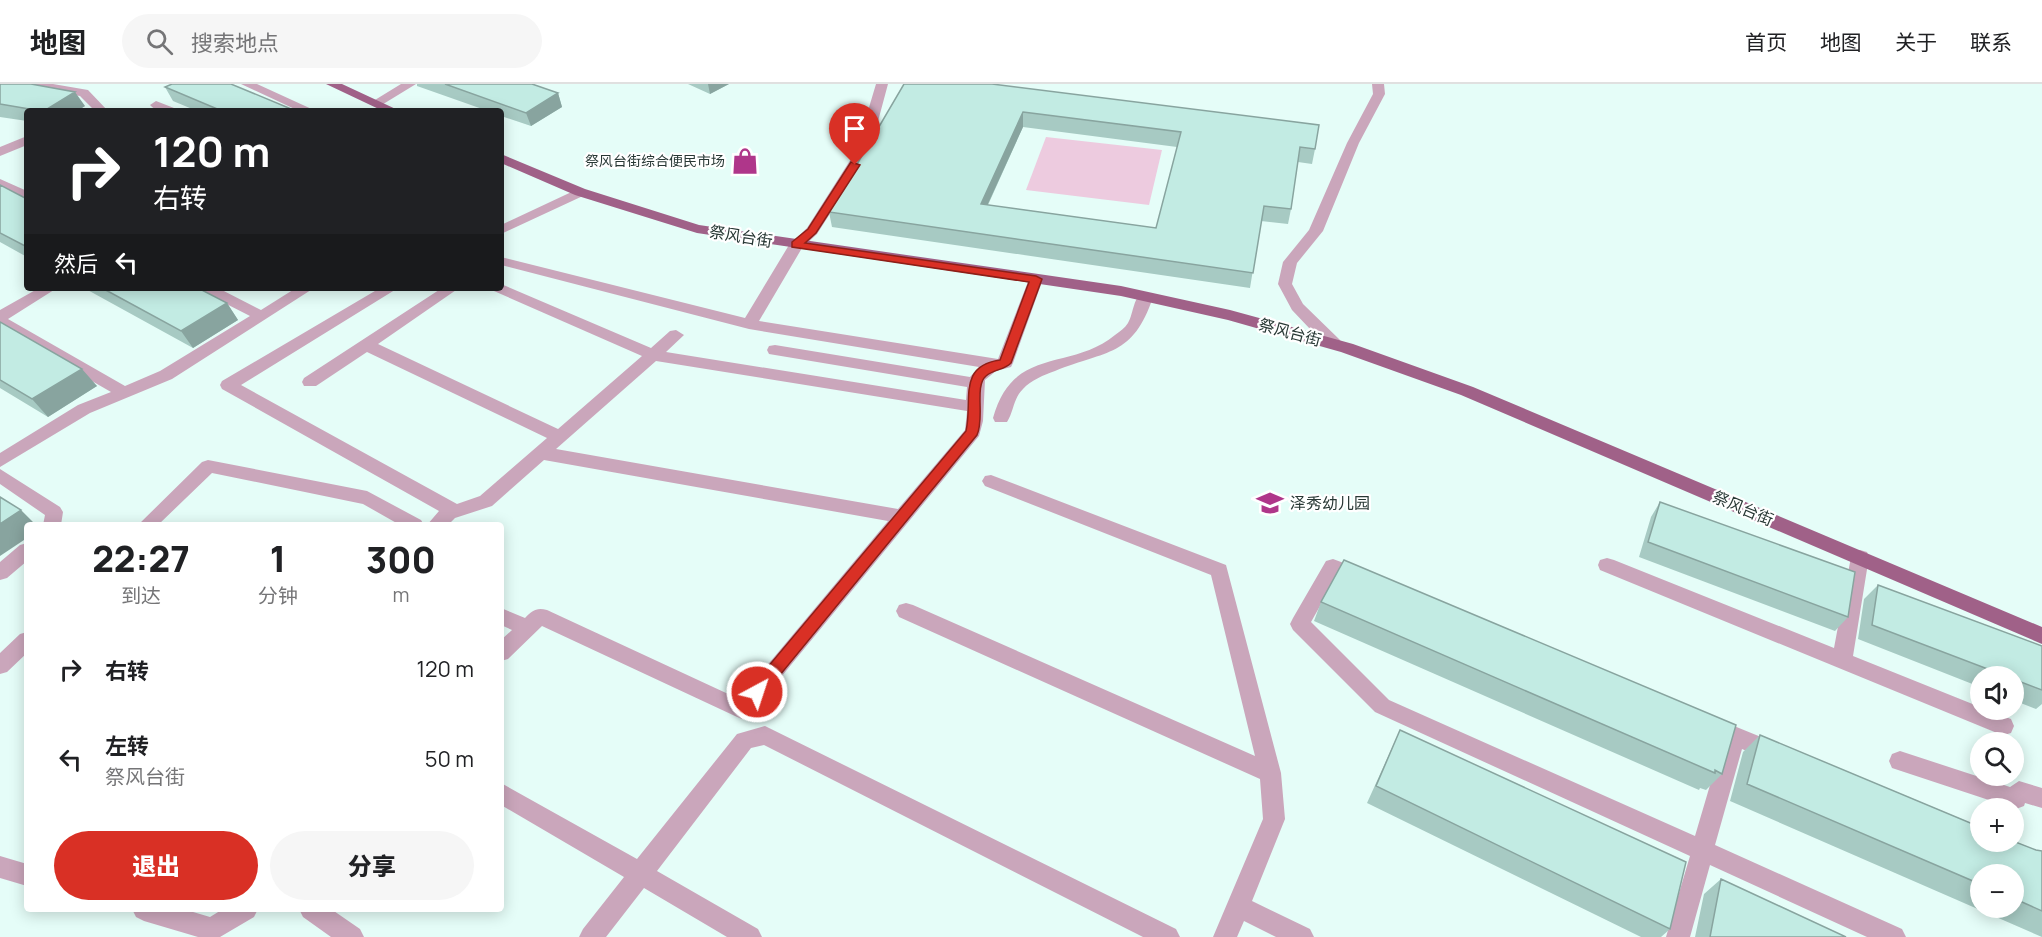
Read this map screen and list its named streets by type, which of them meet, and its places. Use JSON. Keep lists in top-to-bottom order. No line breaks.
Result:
{"streets":{"main road":["祭风台街"]},"places":{"shop":["祭风台街综合便民市场"],"school or university":["泽秀幼儿园"]},"page":{"header":"地图","search":"搜索地点","nav":["首页","地图","关于","联系"],"turn":["120 m","右转"],"then":"然后","eta":["22:27","到达","1","分钟","300","m"],"list":[{"name":"右转","value":"120 m"},{"name":"左转","note":"祭风台街","value":"50 m"}],"map_buttons":["+","−"],"buttons":["退出","分享"]}}
